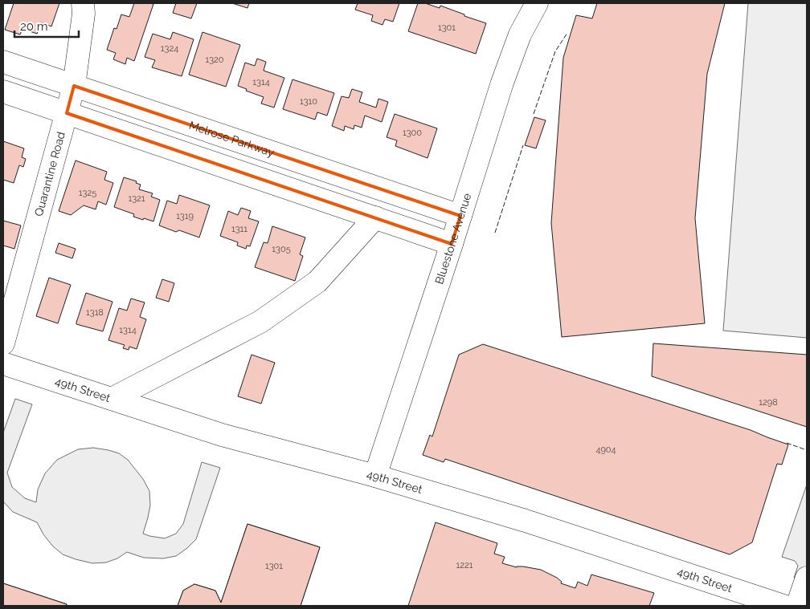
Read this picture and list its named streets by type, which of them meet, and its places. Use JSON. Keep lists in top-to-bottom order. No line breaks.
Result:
{"streets":{"street":["Melrose Parkway","Quarantine Road","Bluestone Avenue","49th Street"]},"crossings":[["Melrose Parkway","Quarantine Road"],["Melrose Parkway","Bluestone Avenue"],["Bluestone Avenue","49th Street"]],"house_numbers":["1301","1324","1320","1314","1310","1300","1325","1321","1319","1311","1305","1318","1314","1298","4904","1221","1301"],"scale_bar":"20 m"}
